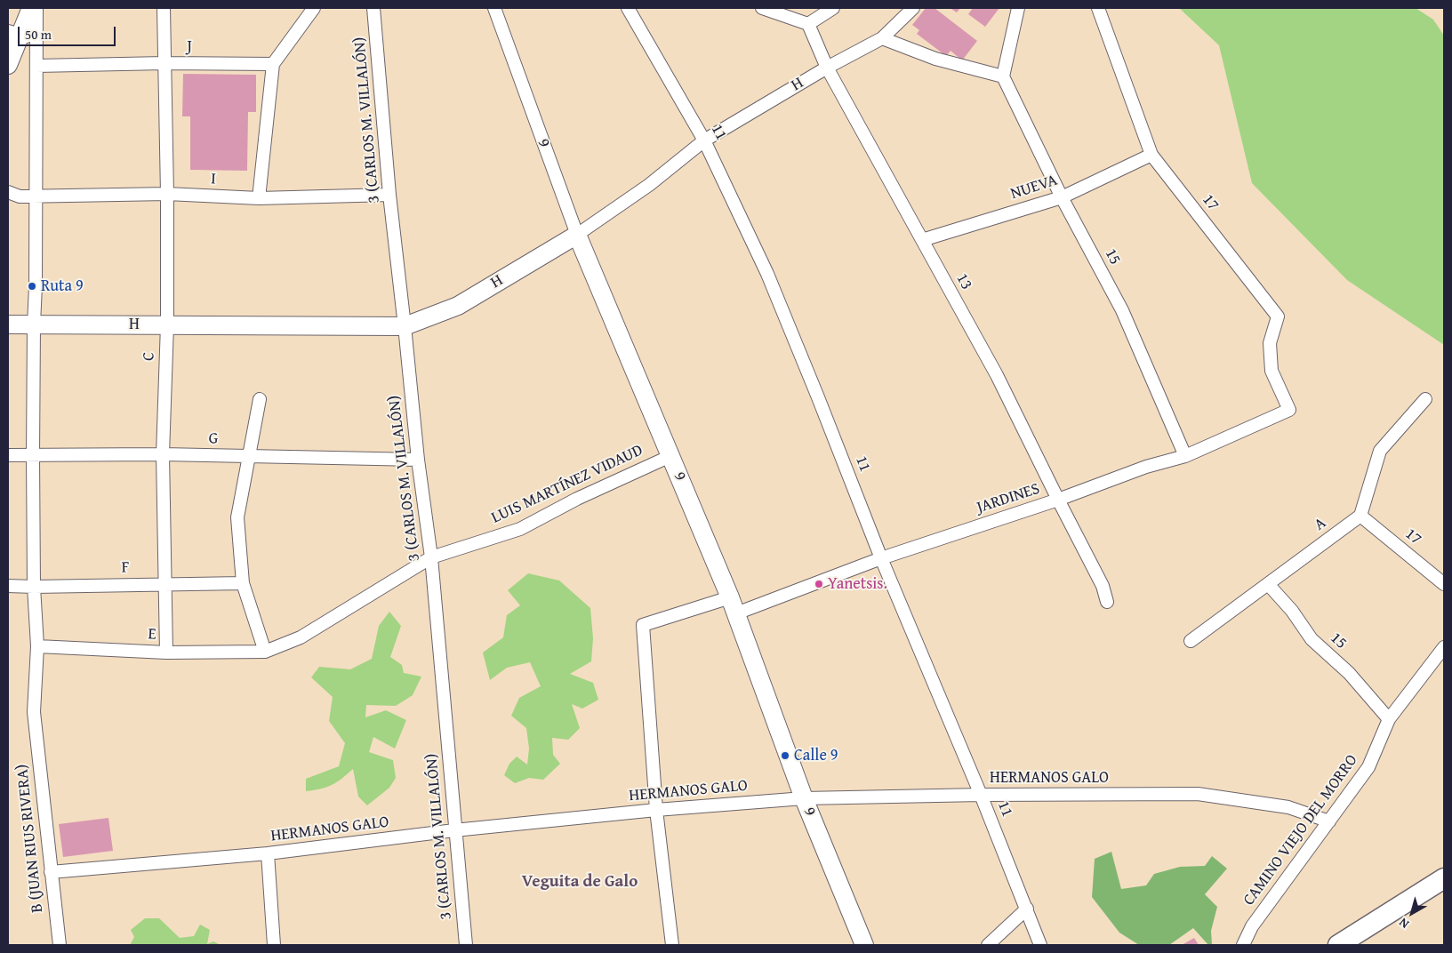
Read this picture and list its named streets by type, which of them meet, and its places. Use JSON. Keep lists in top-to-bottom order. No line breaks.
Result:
{"streets":{"street":["J","H","3 (CARLOS M. VILLALÓN)","11","9","I","NUEVA","17","15","13","C","G","LUIS MARTÍNEZ VIDAUD","JARDINES","A","F","E","HERMANOS GALO","CAMINO VIEJO DEL MORRO","B (JUAN RIUS RIVERA)"]},"crossings":[["J","C"],["J","B (JUAN RIUS RIVERA)"],["H","3 (CARLOS M. VILLALÓN)"],["H","11"],["H","9"],["H","13"],["H","C"],["H","B (JUAN RIUS RIVERA)"],["3 (CARLOS M. VILLALÓN)","I"],["3 (CARLOS M. VILLALÓN)","G"],["3 (CARLOS M. VILLALÓN)","LUIS MARTÍNEZ VIDAUD"],["3 (CARLOS M. VILLALÓN)","HERMANOS GALO"],["11","JARDINES"],["11","HERMANOS GALO"],["9","LUIS MARTÍNEZ VIDAUD"],["9","JARDINES"],["9","HERMANOS GALO"],["I","C"],["I","B (JUAN RIUS RIVERA)"],["NUEVA","17"],["NUEVA","15"],["NUEVA","13"],["17","JARDINES"],["17","A"],["15","JARDINES"],["15","A"],["15","CAMINO VIEJO DEL MORRO"],["13","JARDINES"],["C","G"],["C","F"],["C","E"],["G","B (JUAN RIUS RIVERA)"],["LUIS MARTÍNEZ VIDAUD","E"],["JARDINES","HERMANOS GALO"],["F","B (JUAN RIUS RIVERA)"],["E","B (JUAN RIUS RIVERA)"],["HERMANOS GALO","CAMINO VIEJO DEL MORRO"],["HERMANOS GALO","B (JUAN RIUS RIVERA)"]],"districts":["Veguita de Galo"],"places":["Ruta 9","Yanetsis.","Calle 9"],"scale_bar":"50 m","north":"bottom left"}
